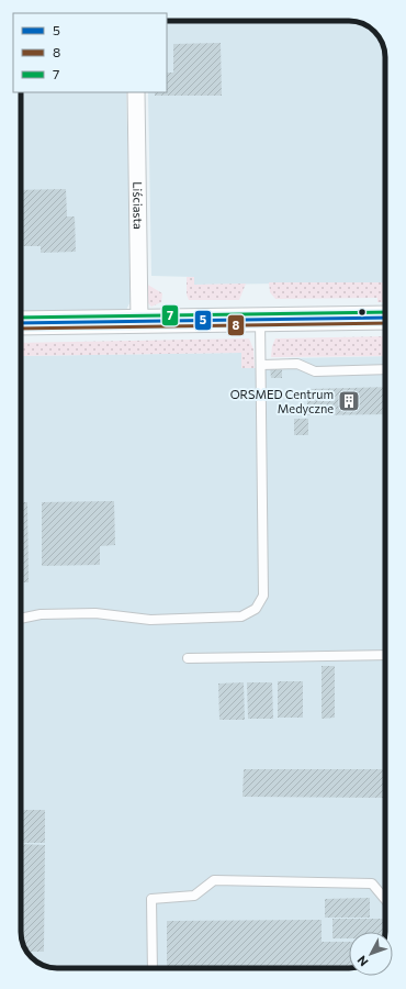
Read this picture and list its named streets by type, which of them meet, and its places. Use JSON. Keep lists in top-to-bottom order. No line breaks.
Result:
{"streets":{"street":["Liściasta"]},"places":{"building":["ORSMED Centrum Medyczne"]},"lines":["transit line 7","transit line 5","transit line 8"],"legend":["5","8","7"],"north":"bottom left"}
